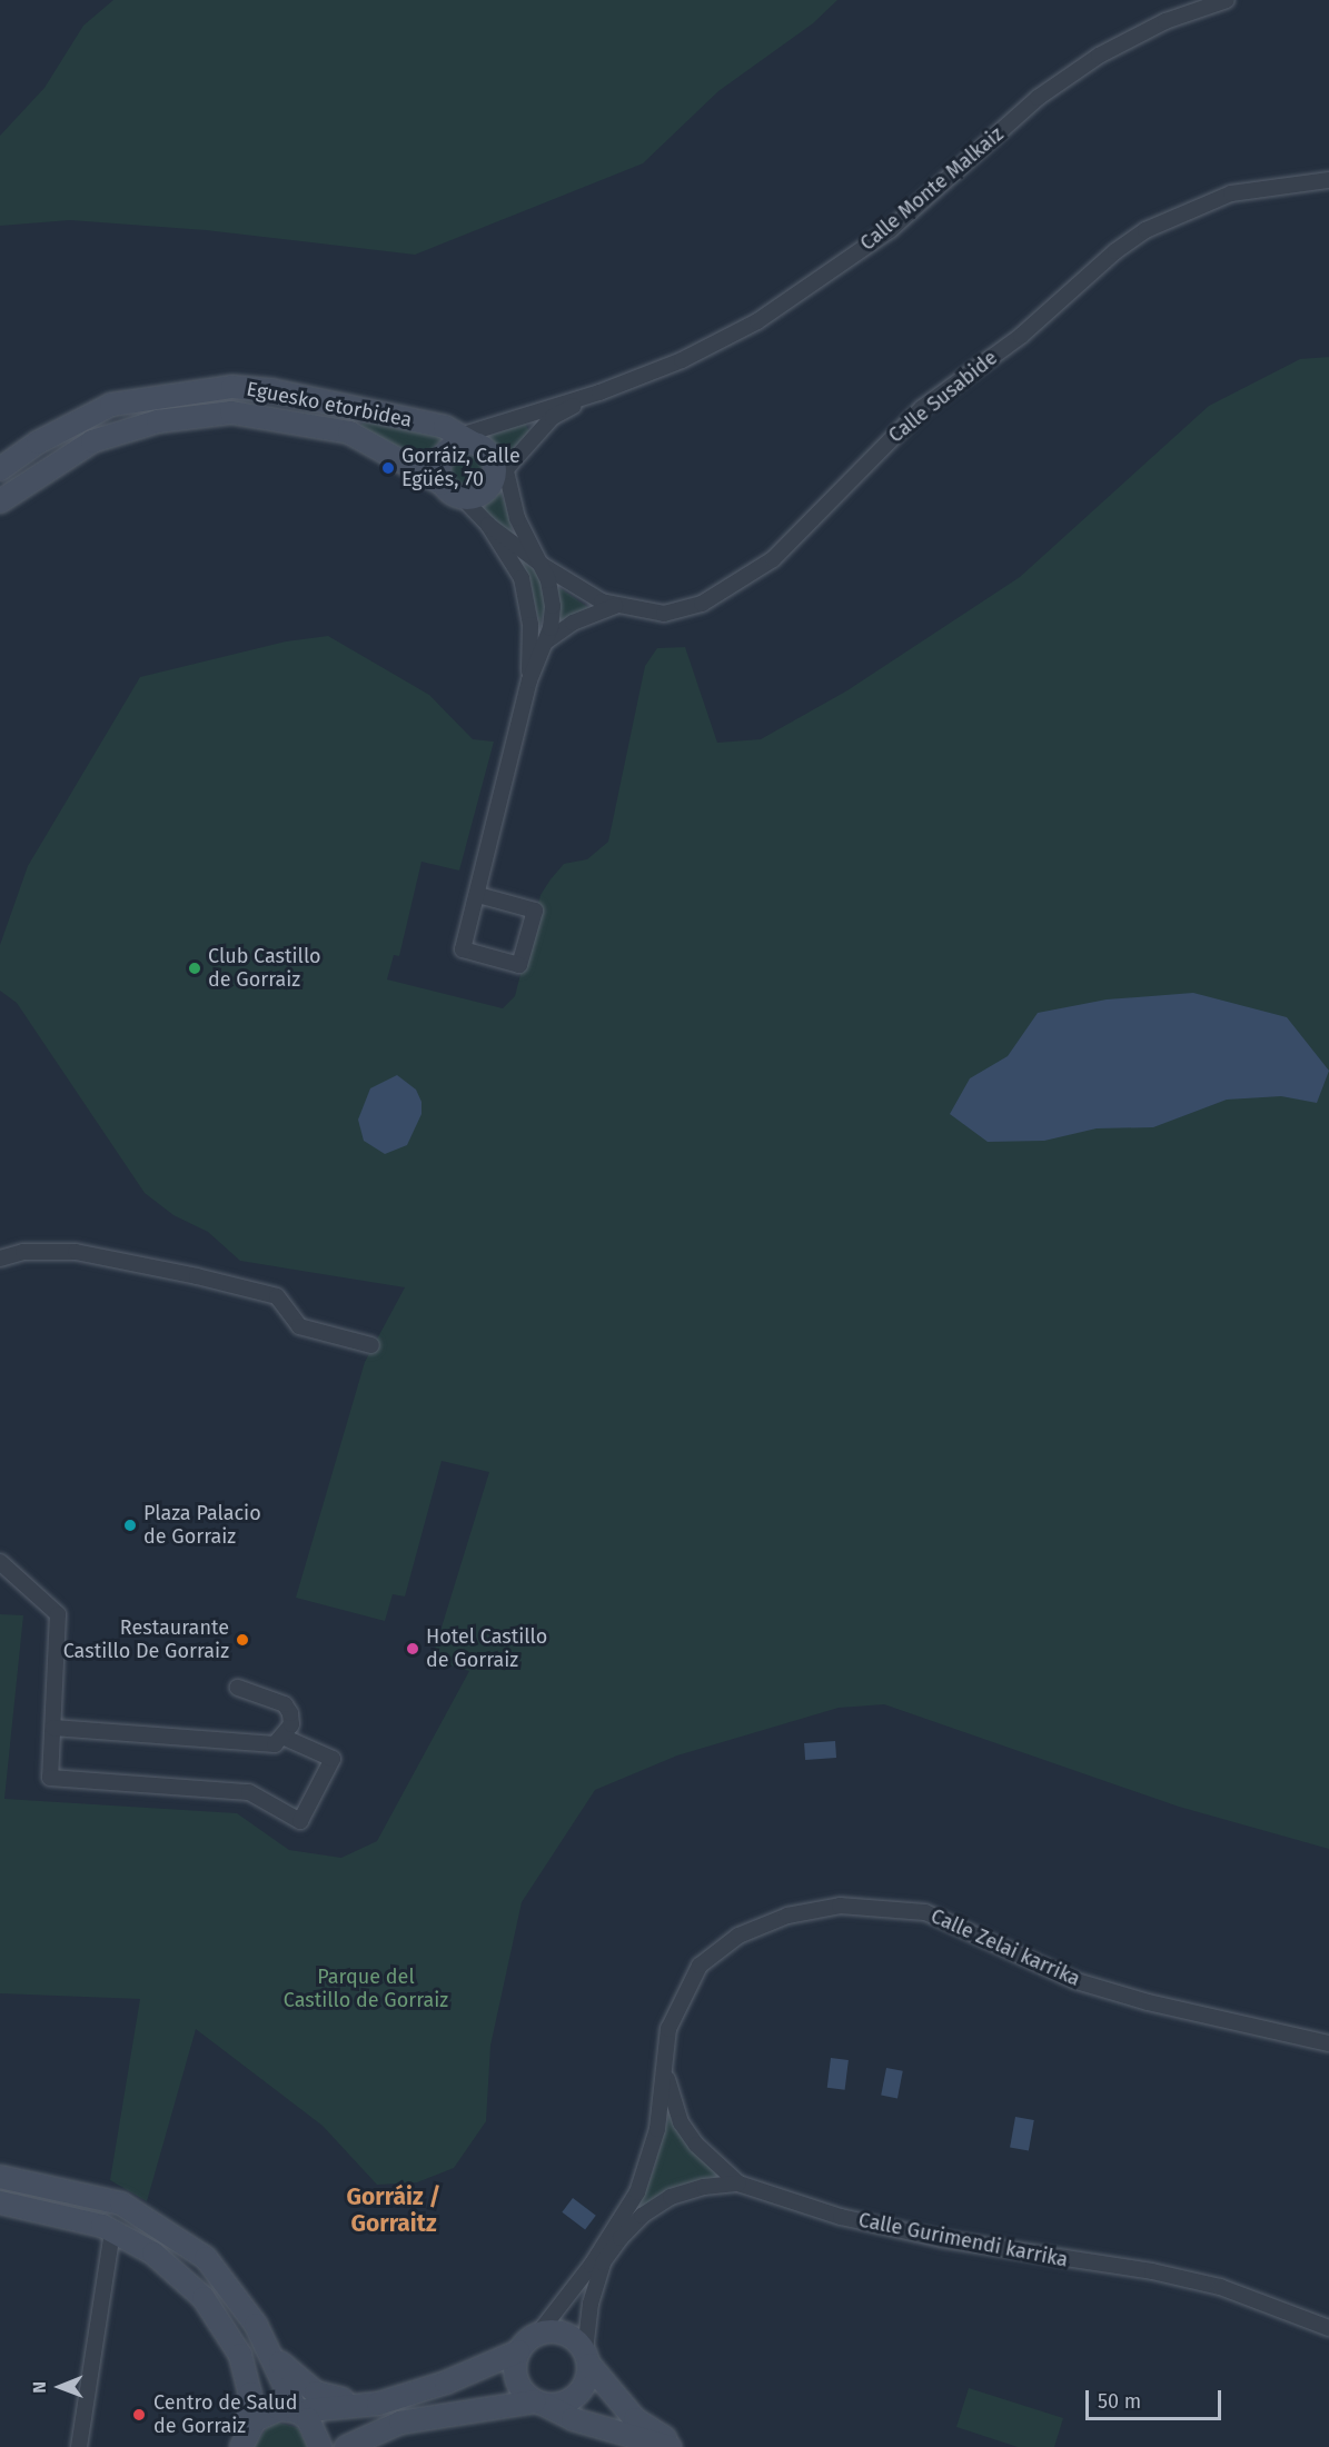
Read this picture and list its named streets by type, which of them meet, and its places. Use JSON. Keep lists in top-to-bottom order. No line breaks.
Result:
{"streets":{"street":["Calle Monte Malkaiz","Calle Susabide","Eguesko etorbidea","Calle Zelai karrika","Calle Gurimendi karrika"]},"crossings":[["Calle Monte Malkaiz","Eguesko etorbidea"],["Calle Zelai karrika","Calle Gurimendi karrika"]],"districts":["Gorráiz / Gorraitz"],"parks":["Parque del Castillo de Gorraiz"],"places":["Gorráiz, Calle Egüés, 70","Club Castillo de Gorraiz","Plaza Palacio de Gorraiz","Restaurante Castillo De Gorraiz","Hotel Castillo de Gorraiz","Centro de Salud de Gorraiz"],"scale_bar":"50 m","north":"left"}
